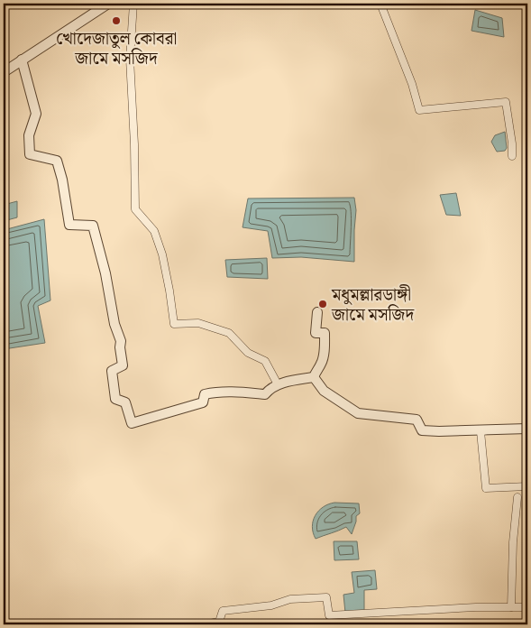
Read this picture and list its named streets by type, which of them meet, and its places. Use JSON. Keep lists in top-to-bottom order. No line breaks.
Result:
{"places":["খোদেজাতুল কোবরা জামে মসজিদ","মধুমল্লারডাঙ্গী জামে মসজিদ"]}
